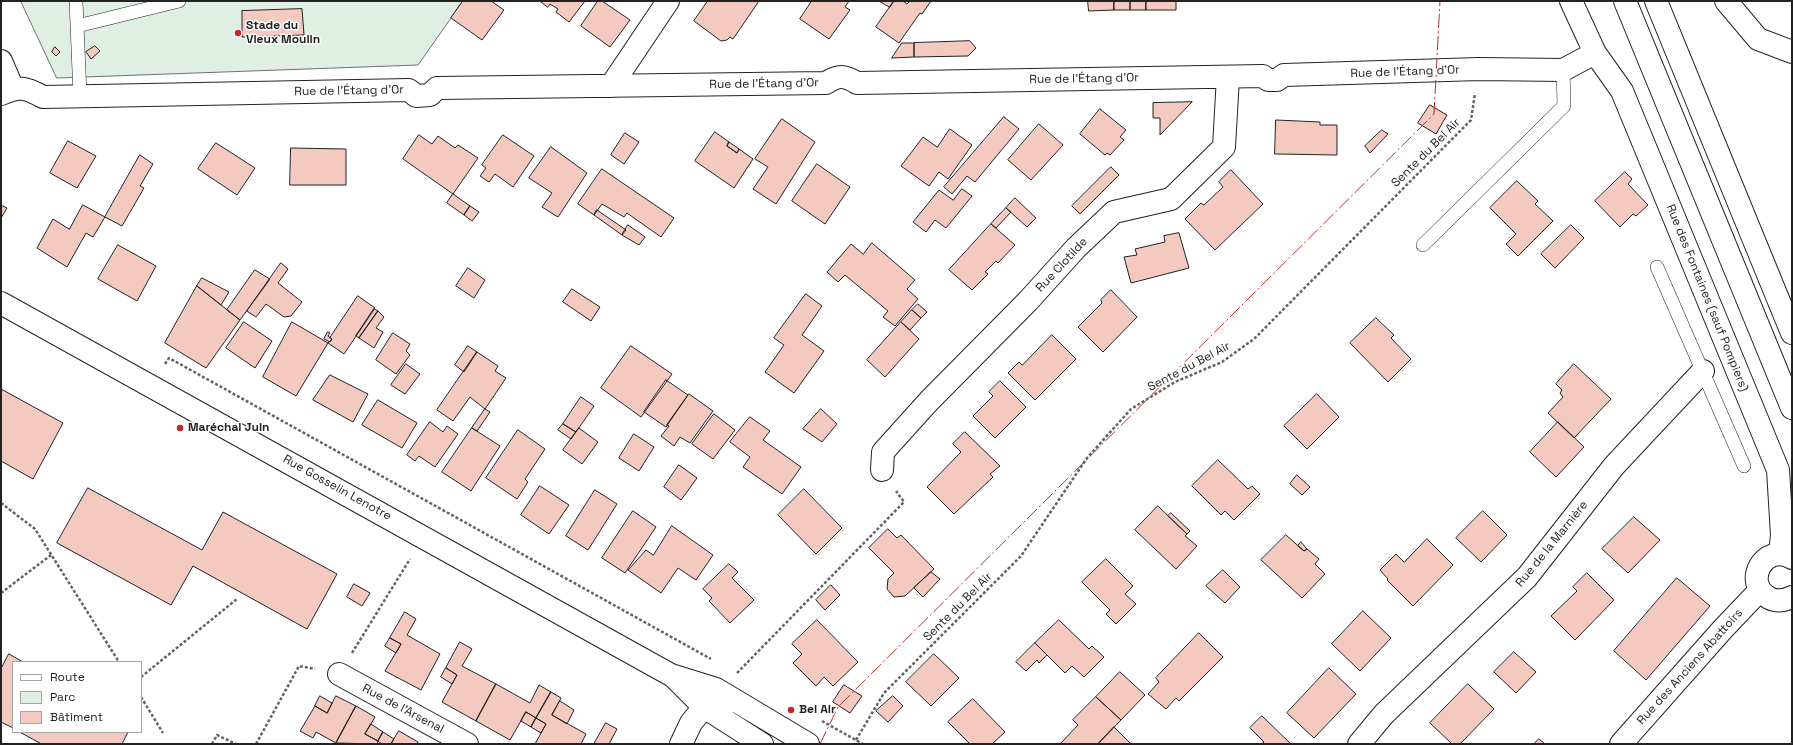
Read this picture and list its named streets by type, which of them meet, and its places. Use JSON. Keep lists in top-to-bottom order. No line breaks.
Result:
{"streets":{"street":["Rue de l'Étang d'Or","Rue Clotilde","Rue des Fontaines (sauf Pompiers)","Rue Gosselin Lenotre","Rue de la Marnière","Rue des Anciens Abattoirs","Rue de l'Arsenal"],"path":["Sente du Bel Air"]},"crossings":[["Rue de l'Étang d'Or","Sente du Bel Air"],["Rue de l'Étang d'Or","Rue Clotilde"]],"places":["Stade du Vieux Moulin","Maréchal Juin","Bel Air"],"legend":["Route","Parc","Bâtiment"]}
